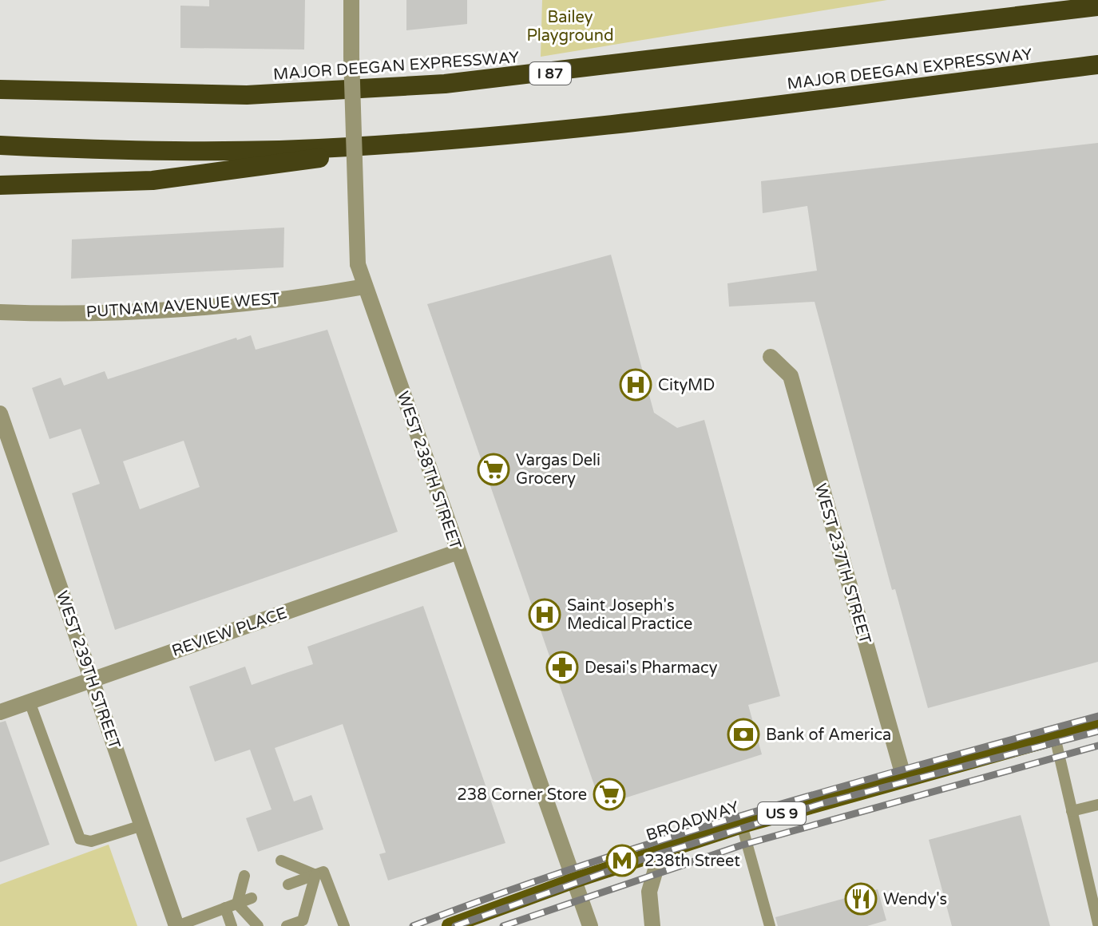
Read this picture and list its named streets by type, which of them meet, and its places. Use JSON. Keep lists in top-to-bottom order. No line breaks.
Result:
{"streets":{"highway":["MAJOR DEEGAN EXPRESSWAY","I 87"],"main road":["US 9","BROADWAY"],"street":["PUTNAM AVENUE WEST","WEST 238TH STREET","WEST 237TH STREET","REVIEW PLACE","WEST 239TH STREET"]},"crossings":[["PUTNAM AVENUE WEST","WEST 238TH STREET"],["WEST 238TH STREET","REVIEW PLACE"],["WEST 238TH STREET","BROADWAY"],["WEST 237TH STREET","BROADWAY"],["REVIEW PLACE","WEST 239TH STREET"]],"parks":["Bailey Playground"],"places":{"hospital":["CityMD","Saint Joseph's Medical Practice"],"supermarket":["Vargas Deli Grocery","238 Corner Store"],"pharmacy":["Desai's Pharmacy"],"bank":["Bank of America"],"metro station":["238th Street"],"restaurant":["Wendy's"]}}
